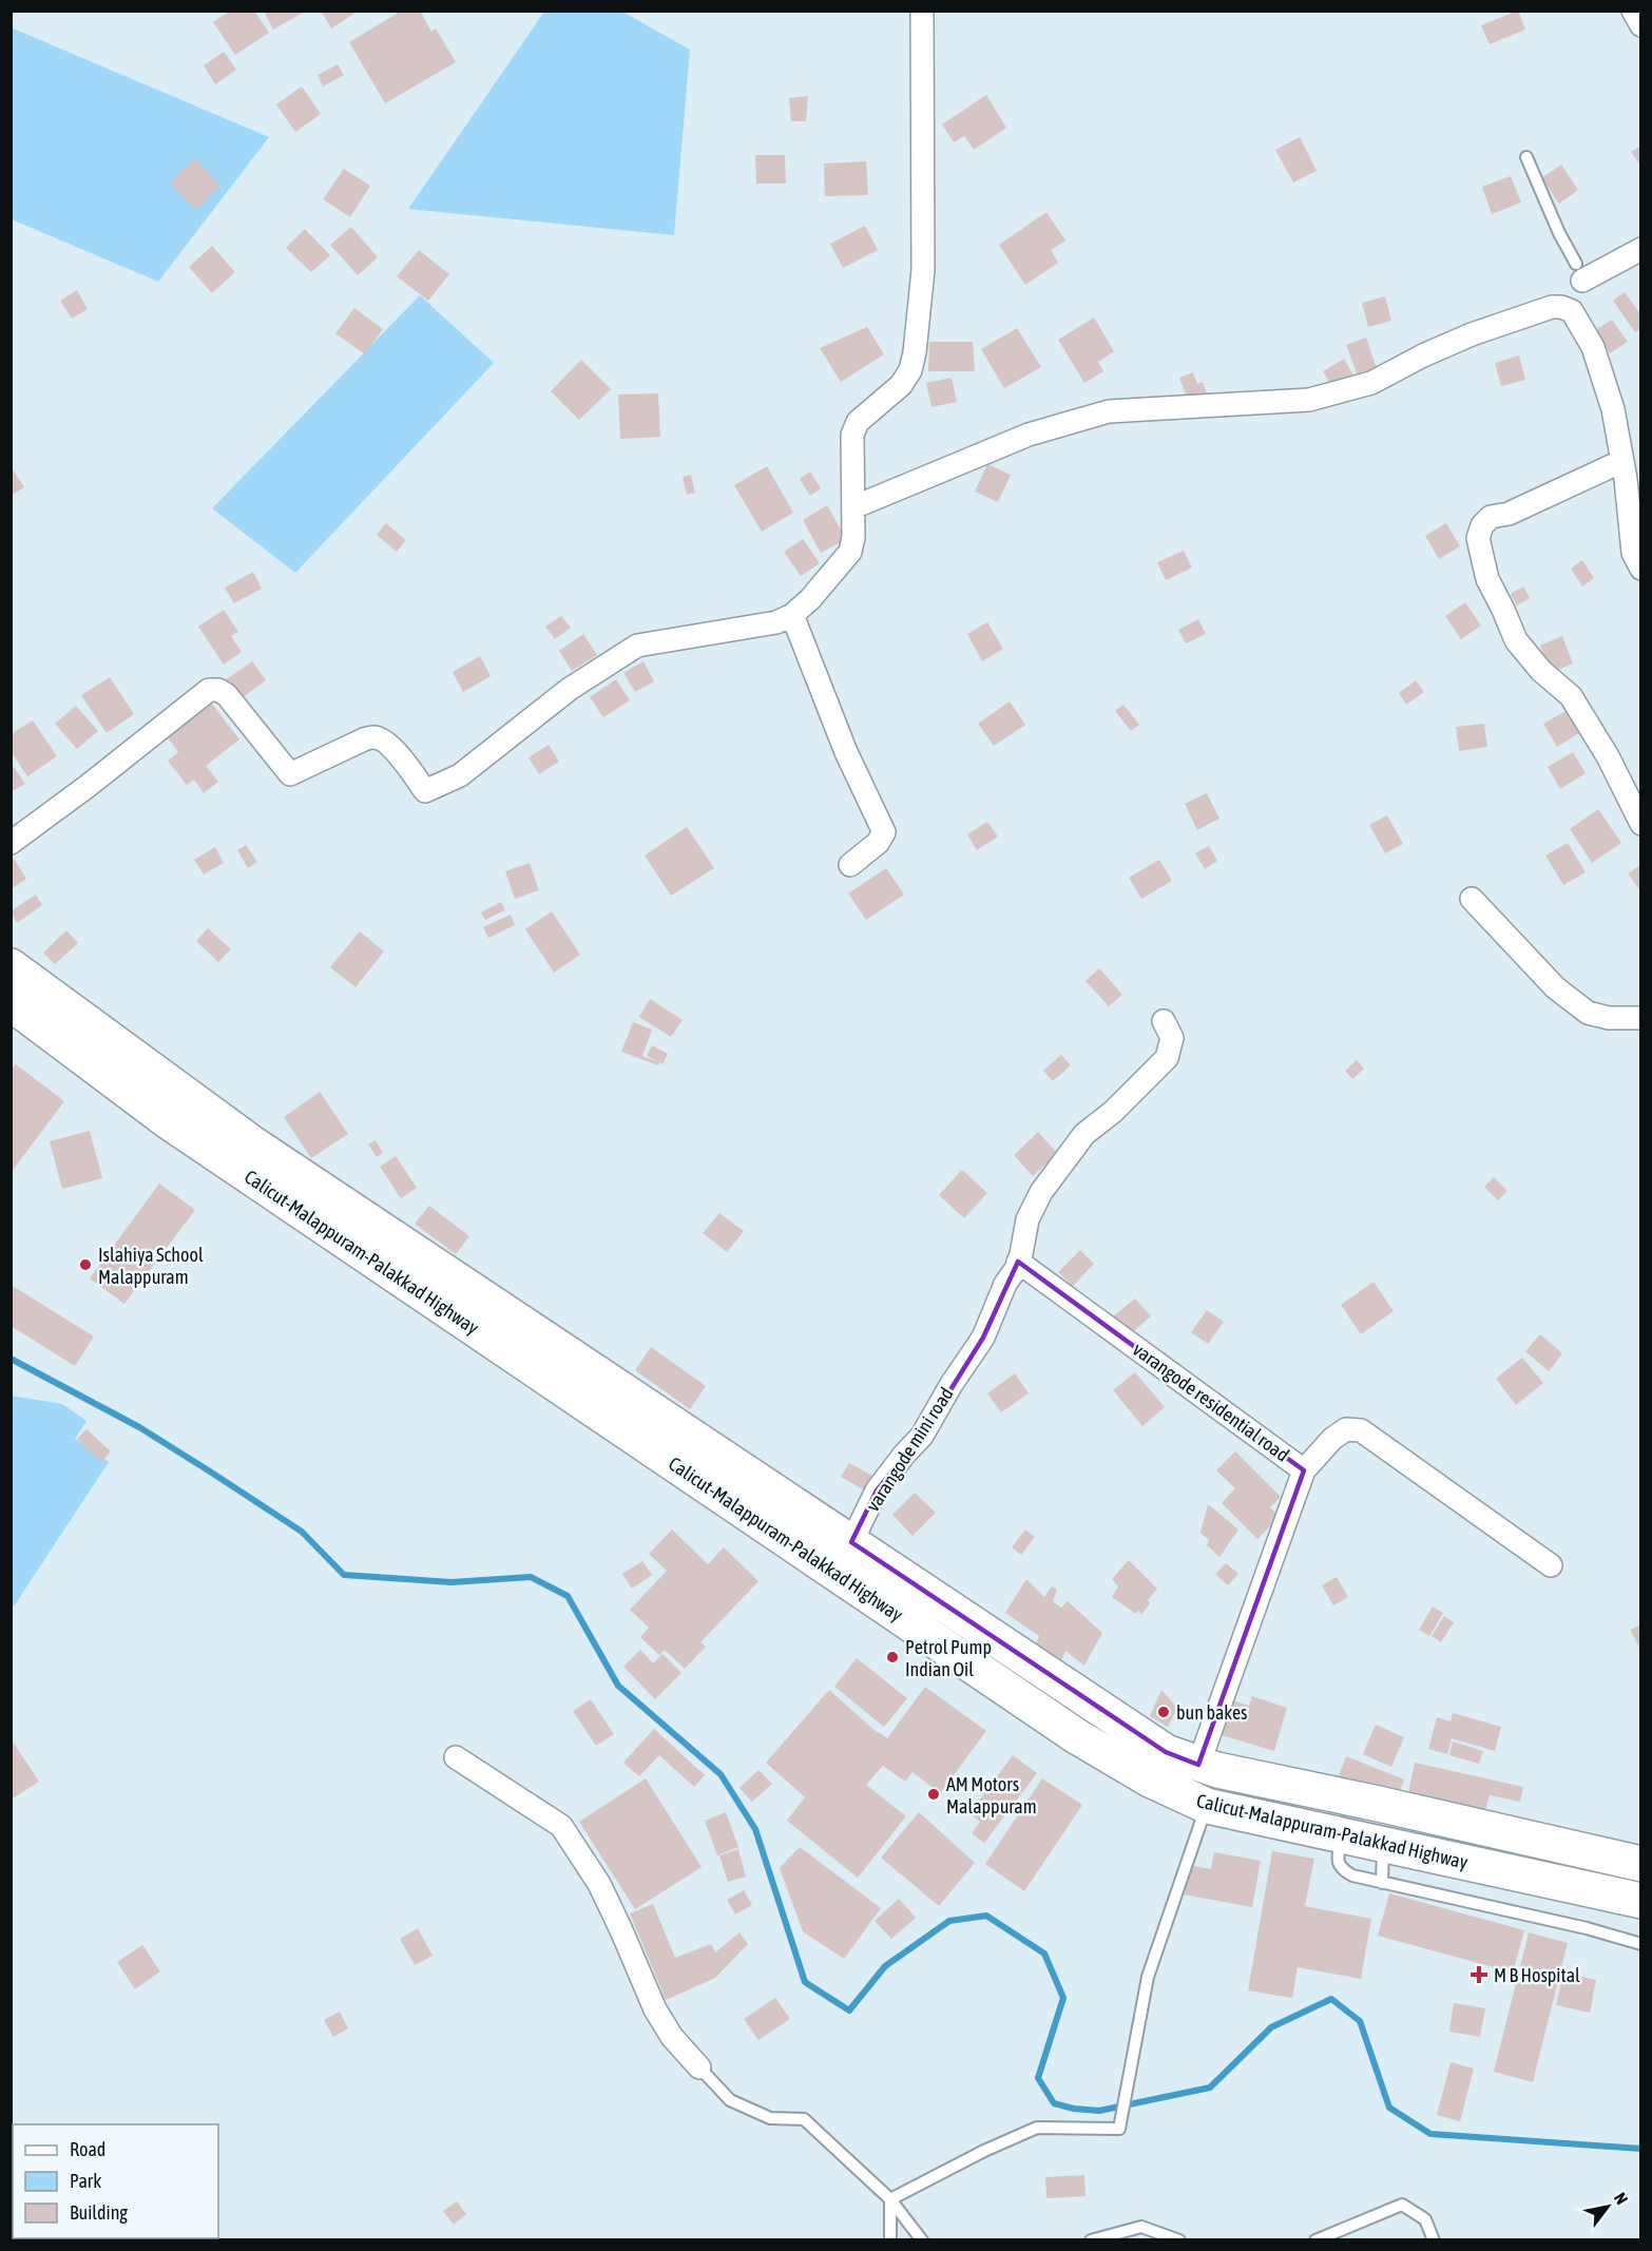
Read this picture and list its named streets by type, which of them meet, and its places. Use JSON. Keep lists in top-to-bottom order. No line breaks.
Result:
{"streets":{"highway":["Calicut-Malappuram-Palakkad Highway"],"street":["varangode residential road","varangode mini road"]},"crossings":[["Calicut-Malappuram-Palakkad Highway","varangode residential road"],["Calicut-Malappuram-Palakkad Highway","varangode mini road"],["varangode residential road","varangode mini road"]],"places":{"other":["Islahiya School Malappuram","Petrol Pump Indian Oil","bun bakes","AM Motors Malappuram"],"health":["M B Hospital"]},"legend":["Road","Park","Building"],"north":"top right"}
